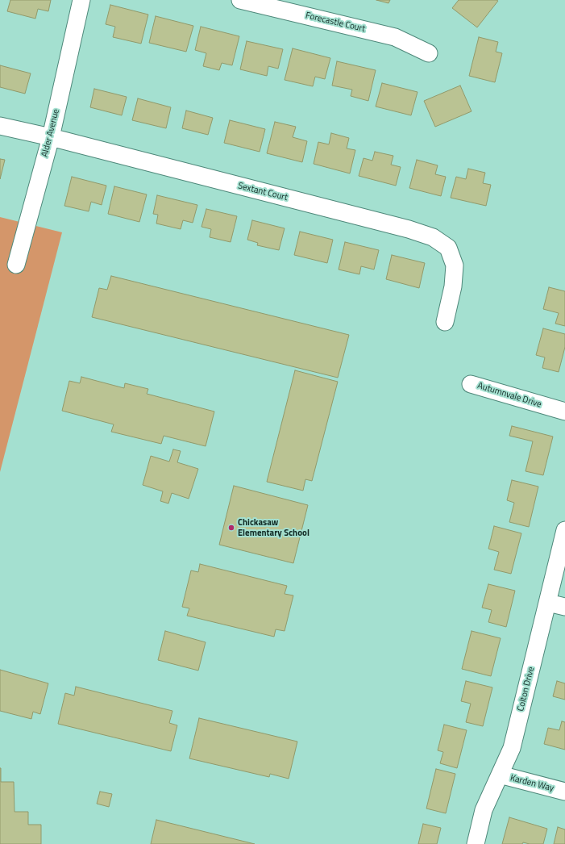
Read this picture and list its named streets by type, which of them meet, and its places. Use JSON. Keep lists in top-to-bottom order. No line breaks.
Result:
{"streets":{"street":["Forecastle Court","Alder Avenue","Sextant Court","Autumnvale Drive","Colton Drive","Karden Way"]},"crossings":[["Alder Avenue","Sextant Court"],["Colton Drive","Karden Way"]],"places":["Chickasaw Elementary School"]}
